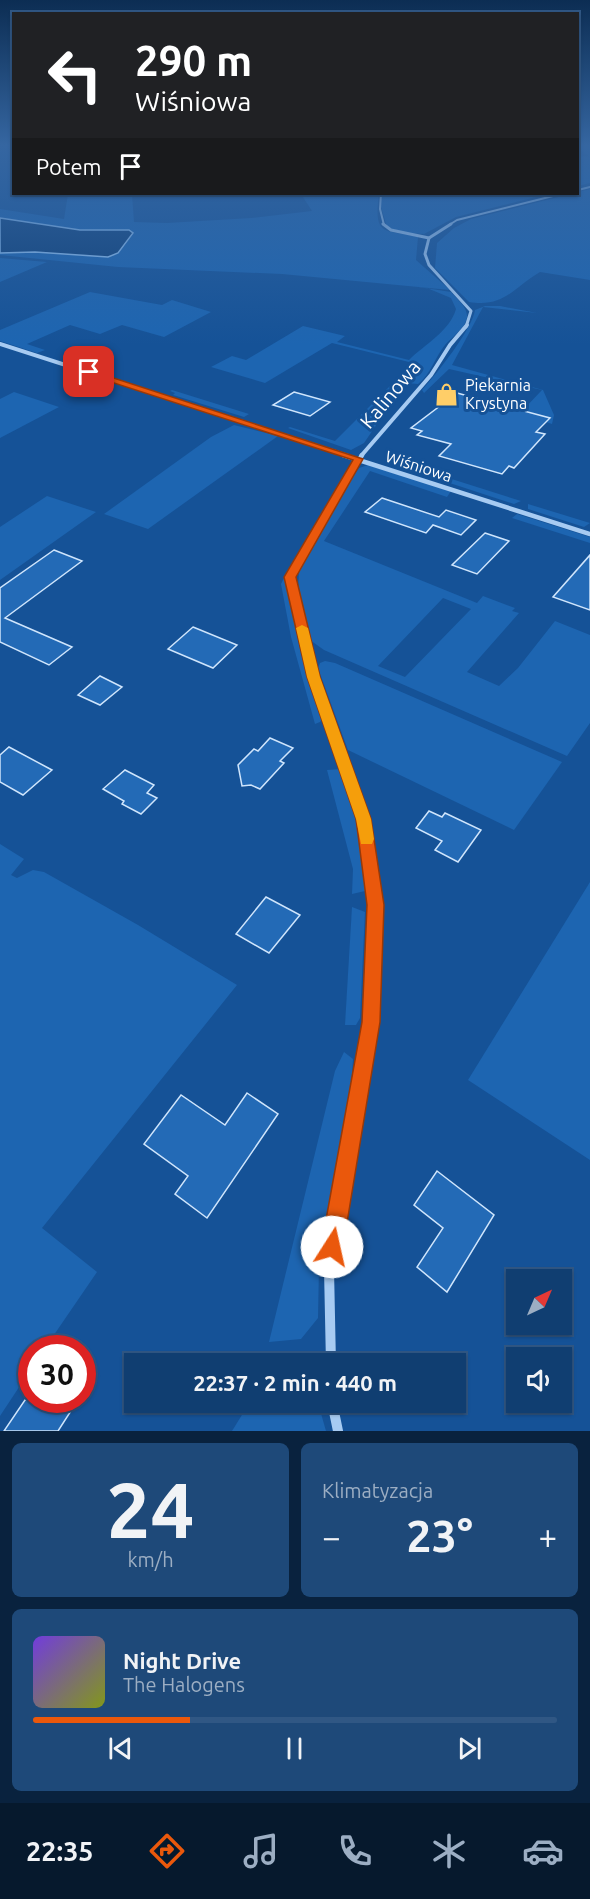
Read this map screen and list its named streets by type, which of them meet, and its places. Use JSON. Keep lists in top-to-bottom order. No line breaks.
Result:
{"streets":{"street":["Kalinowa","Wiśniowa"]},"crossings":[["Kalinowa","Wiśniowa"]],"places":{"shop":["Piekarnia Krystyna"]},"north":"top right","page":{"turn":["290 m","Wiśniowa"],"then":"Potem","limit":"30","trip":"22:37 · 2 min · 440 m","tile":[["24","km/h"],"Klimatyzacja"],"heat":["−","23°","+"],"song":["Night Drive","The Halogens"],"tabs":"22:35"}}
